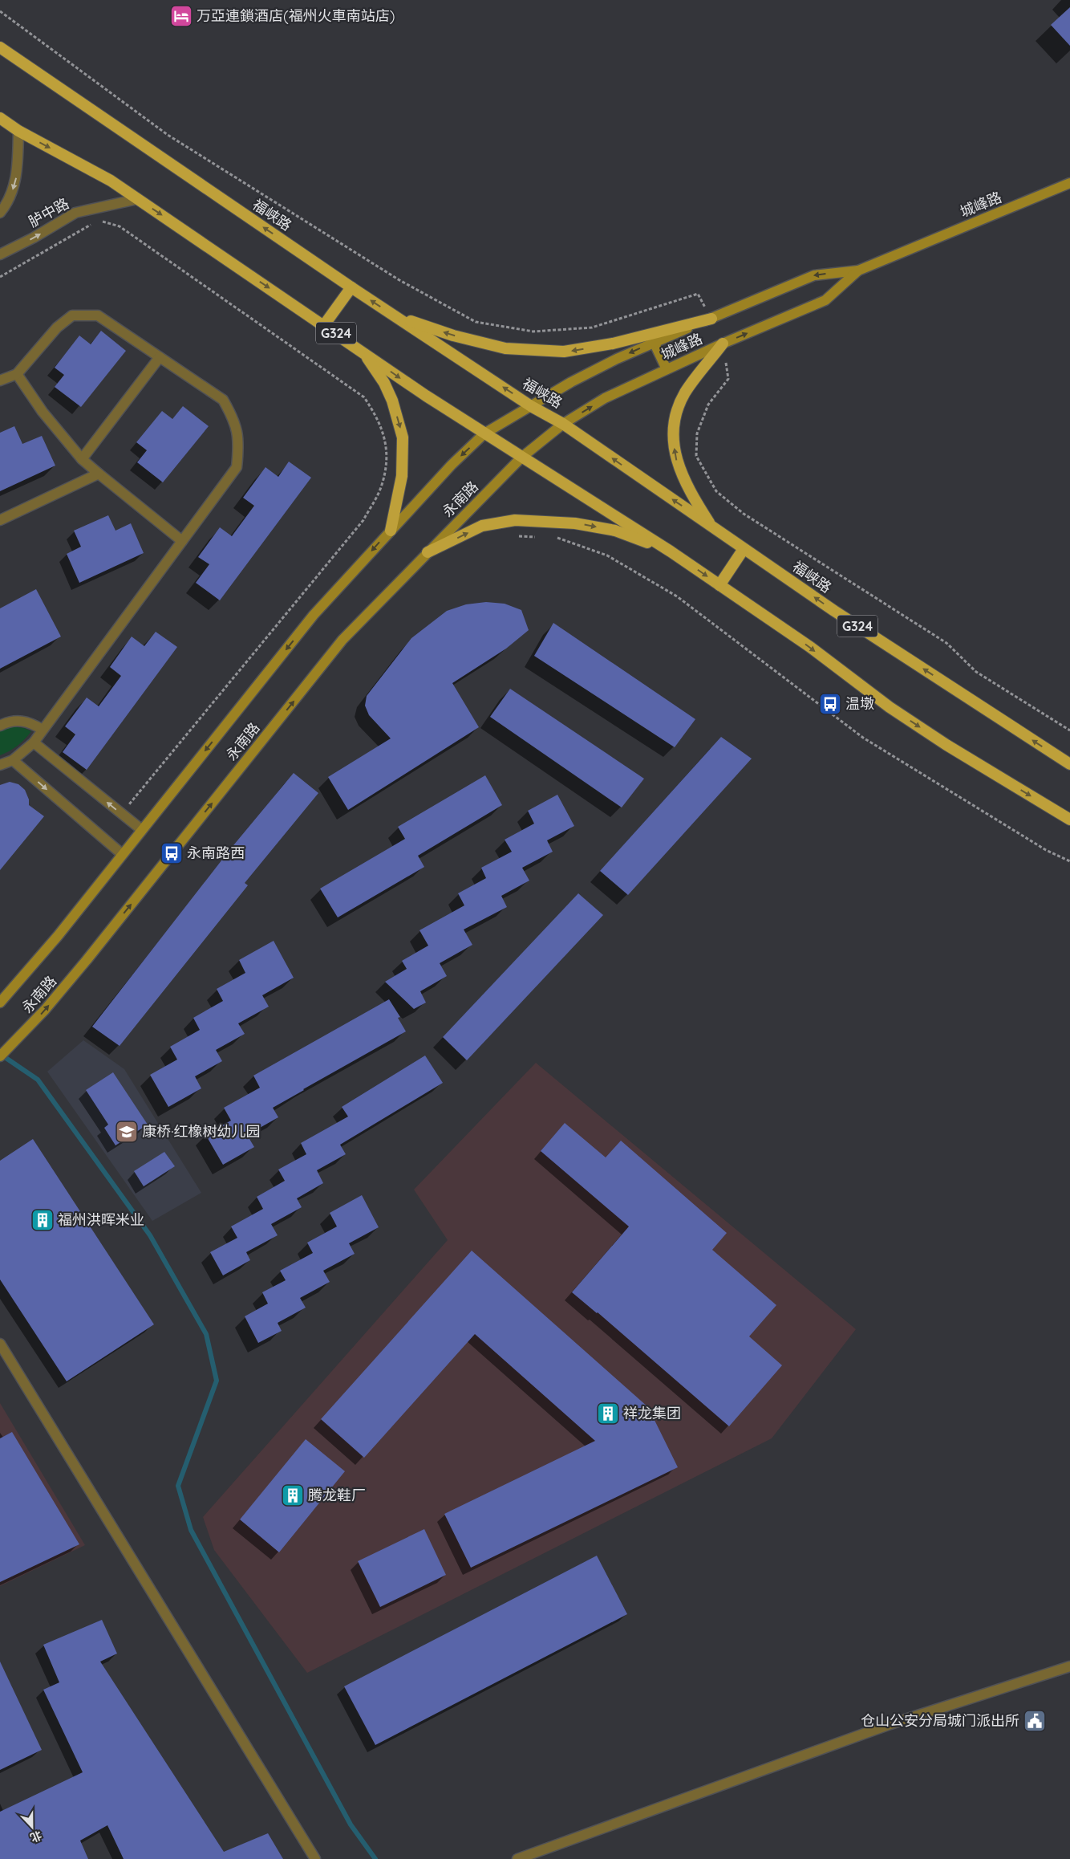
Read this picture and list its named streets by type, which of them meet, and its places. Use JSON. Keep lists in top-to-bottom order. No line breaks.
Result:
{"streets":{"highway":["福峡路","G324"],"main road":["城峰路","永南路"],"street":["胪中路"]},"crossings":[["城峰路","福峡路"],["城峰路","G324"],["城峰路","永南路"],["胪中路","G324"],["G324","永南路"]],"one_way":["胪中路","永南路"],"places":{"hotel":["万亞連鎖酒店(福州火車南站店)"],"bus stop":["温墩","永南路西"],"school or university":["康桥·红橡树幼儿园"],"building":["福州洪晖米业","祥龙集团","腾龙鞋厂"],"public building":["仓山公安分局城门派出所"]},"north":"bottom"}
